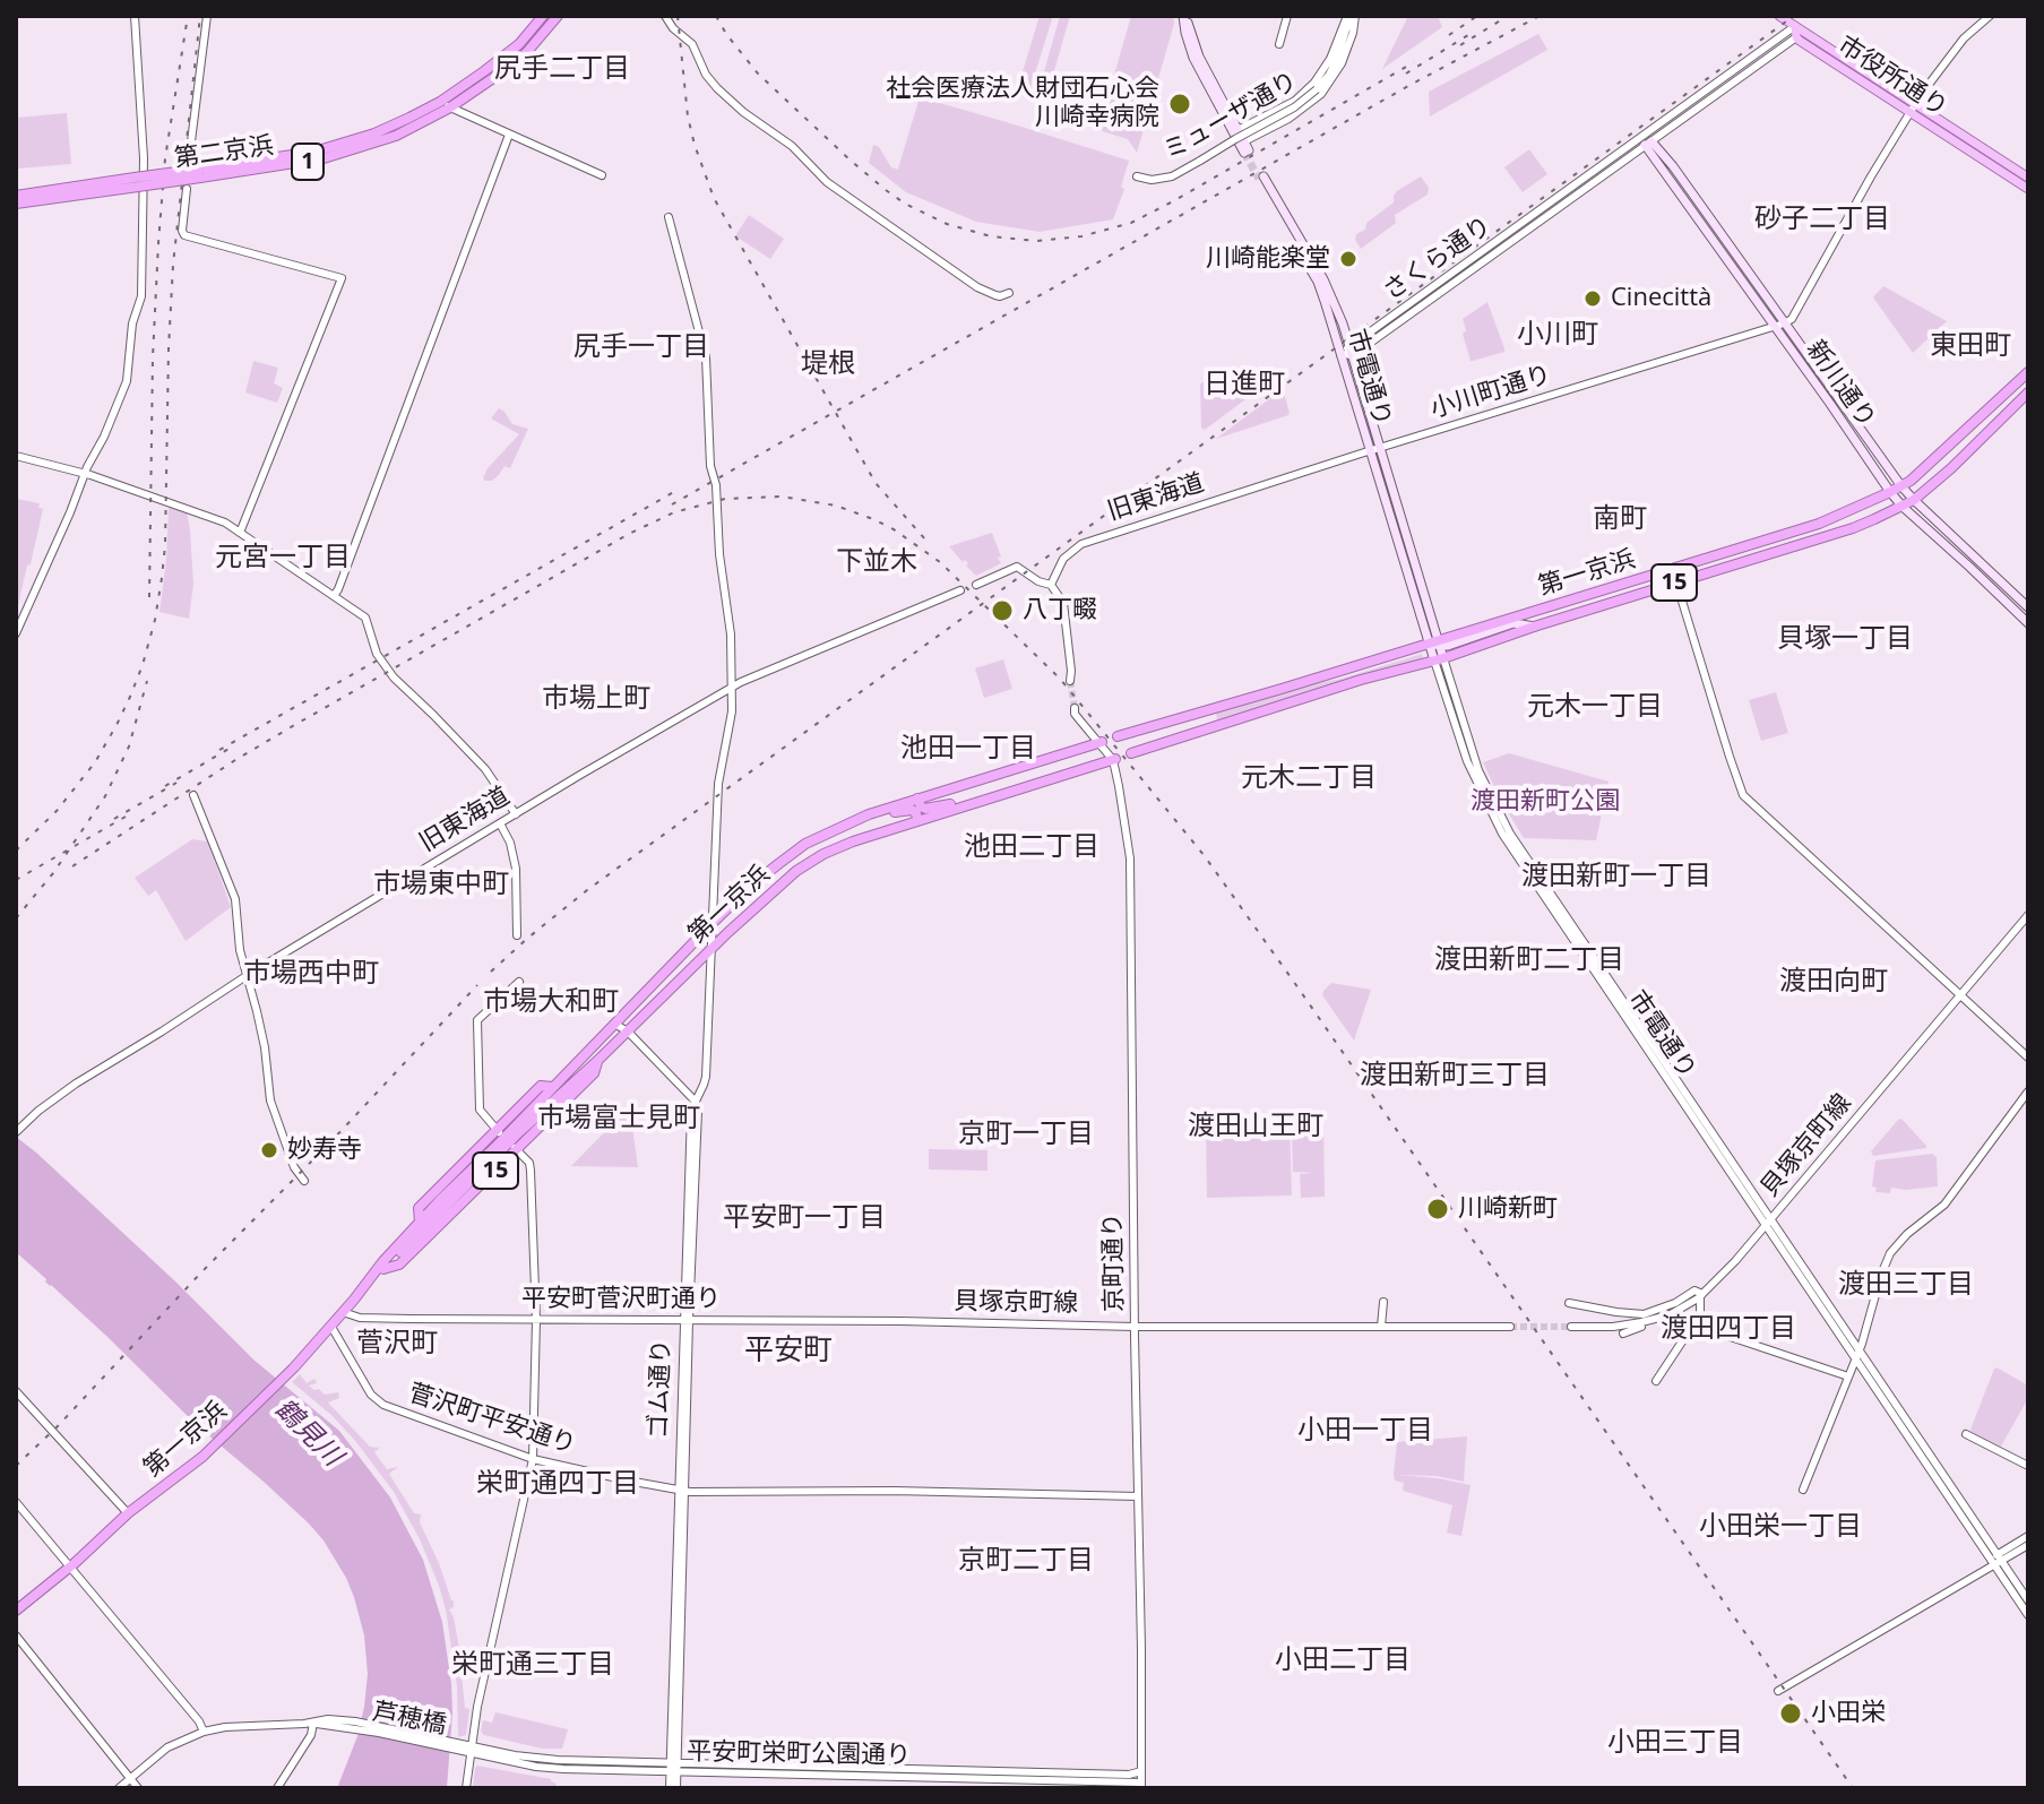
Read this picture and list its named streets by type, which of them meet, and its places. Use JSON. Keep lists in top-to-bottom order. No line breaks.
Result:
{"streets":{"highway":["第二京浜","1","第一京浜","15"],"main road":["市役所通り","市電通り","新川通り"],"street":["ミューザ通り","さくら通り","小川町通り","旧東海道","貝塚京町線","京町通り","平安町菅沢町通り","ゴム通り","菅沢町平安通り","芦穂橋","平安町栄町公園通り"]},"crossings":[["さくら通り","市電通り"],["さくら通り","新川通り"],["市電通り","小川町通り"],["市電通り","旧東海道"],["市電通り","第一京浜"],["市電通り","貝塚京町線"],["新川通り","小川町通り"],["新川通り","第一京浜"],["小川町通り","旧東海道"],["旧東海道","ゴム通り"],["第一京浜","京町通り"],["第一京浜","平安町菅沢町通り"],["第一京浜","ゴム通り"],["第一京浜","菅沢町平安通り"],["貝塚京町線","京町通り"],["貝塚京町線","平安町菅沢町通り"],["京町通り","菅沢町平安通り"],["京町通り","平安町栄町公園通り"],["平安町菅沢町通り","ゴム通り"],["ゴム通り","菅沢町平安通り"],["ゴム通り","平安町栄町公園通り"],["芦穂橋","平安町栄町公園通り"]],"districts":["尻手二丁目","砂子二丁目","小川町","東田町","尻手一丁目","堤根","日進町","南町","元宮一丁目","下並木","貝塚一丁目","市場上町","元木一丁目","池田一丁目","元木二丁目","池田二丁目","渡田新町一丁目","市場東中町","渡田新町二丁目","市場西中町","渡田向町","市場大和町","渡田新町三丁目","市場富士見町","渡田山王町","京町一丁目","平安町一丁目","渡田三丁目","渡田四丁目","菅沢町","平安町","小田一丁目","栄町通四丁目","小田栄一丁目","京町二丁目","小田二丁目","栄町通三丁目","小田三丁目"],"water":["鶴見川"],"parks":["渡田新町公園"],"places":["社会医療法人財団石心会 川崎幸病院","川崎能楽堂","Cinecittà","八丁畷","妙寿寺","川崎新町","小田栄"]}
